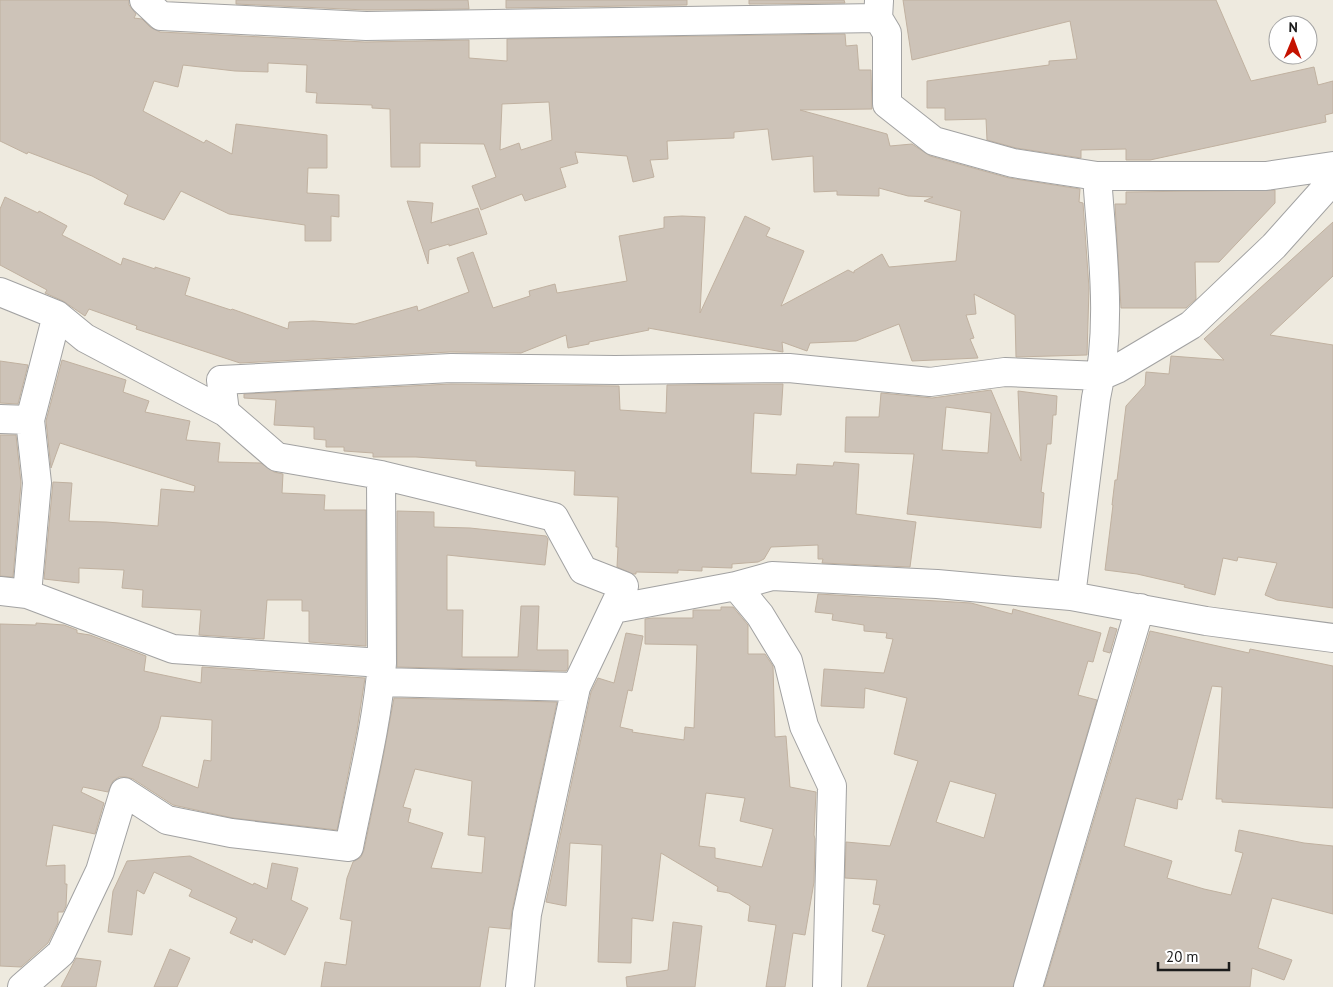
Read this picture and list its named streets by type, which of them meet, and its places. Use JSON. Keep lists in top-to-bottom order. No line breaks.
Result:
{"scale_bar":"20 m","north":"top"}
